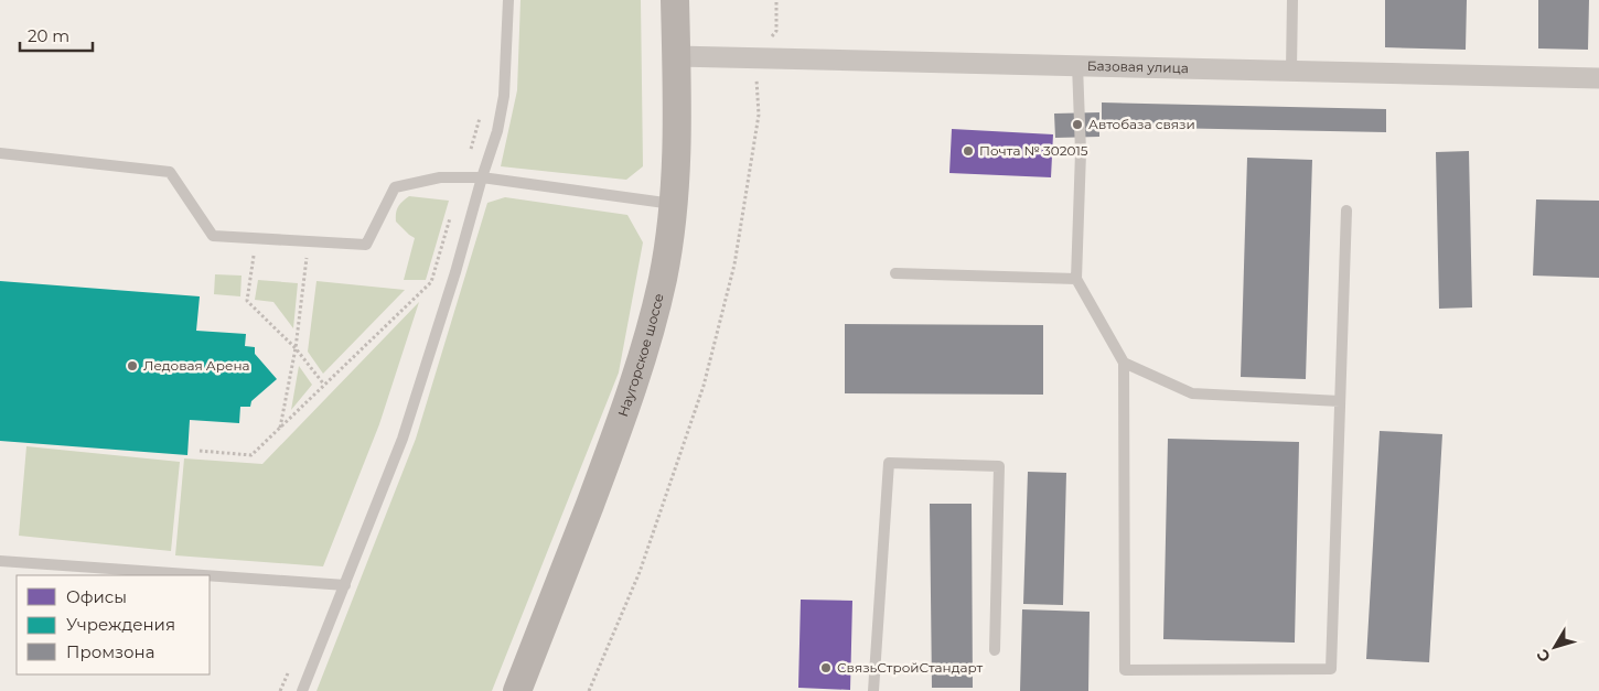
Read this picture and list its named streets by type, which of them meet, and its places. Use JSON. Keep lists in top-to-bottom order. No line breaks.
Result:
{"streets":{"main road":["Наугорское шоссе"],"street":["Базовая улица"]},"crossings":[["Базовая улица","Наугорское шоссе"]],"places":["Автобаза связи","Почта № 302015","Ледовая Арена","СвязьСтройСтандарт"],"legend":["Офисы","Учреждения","Промзона"],"scale_bar":"20 m","north":"bottom left"}
